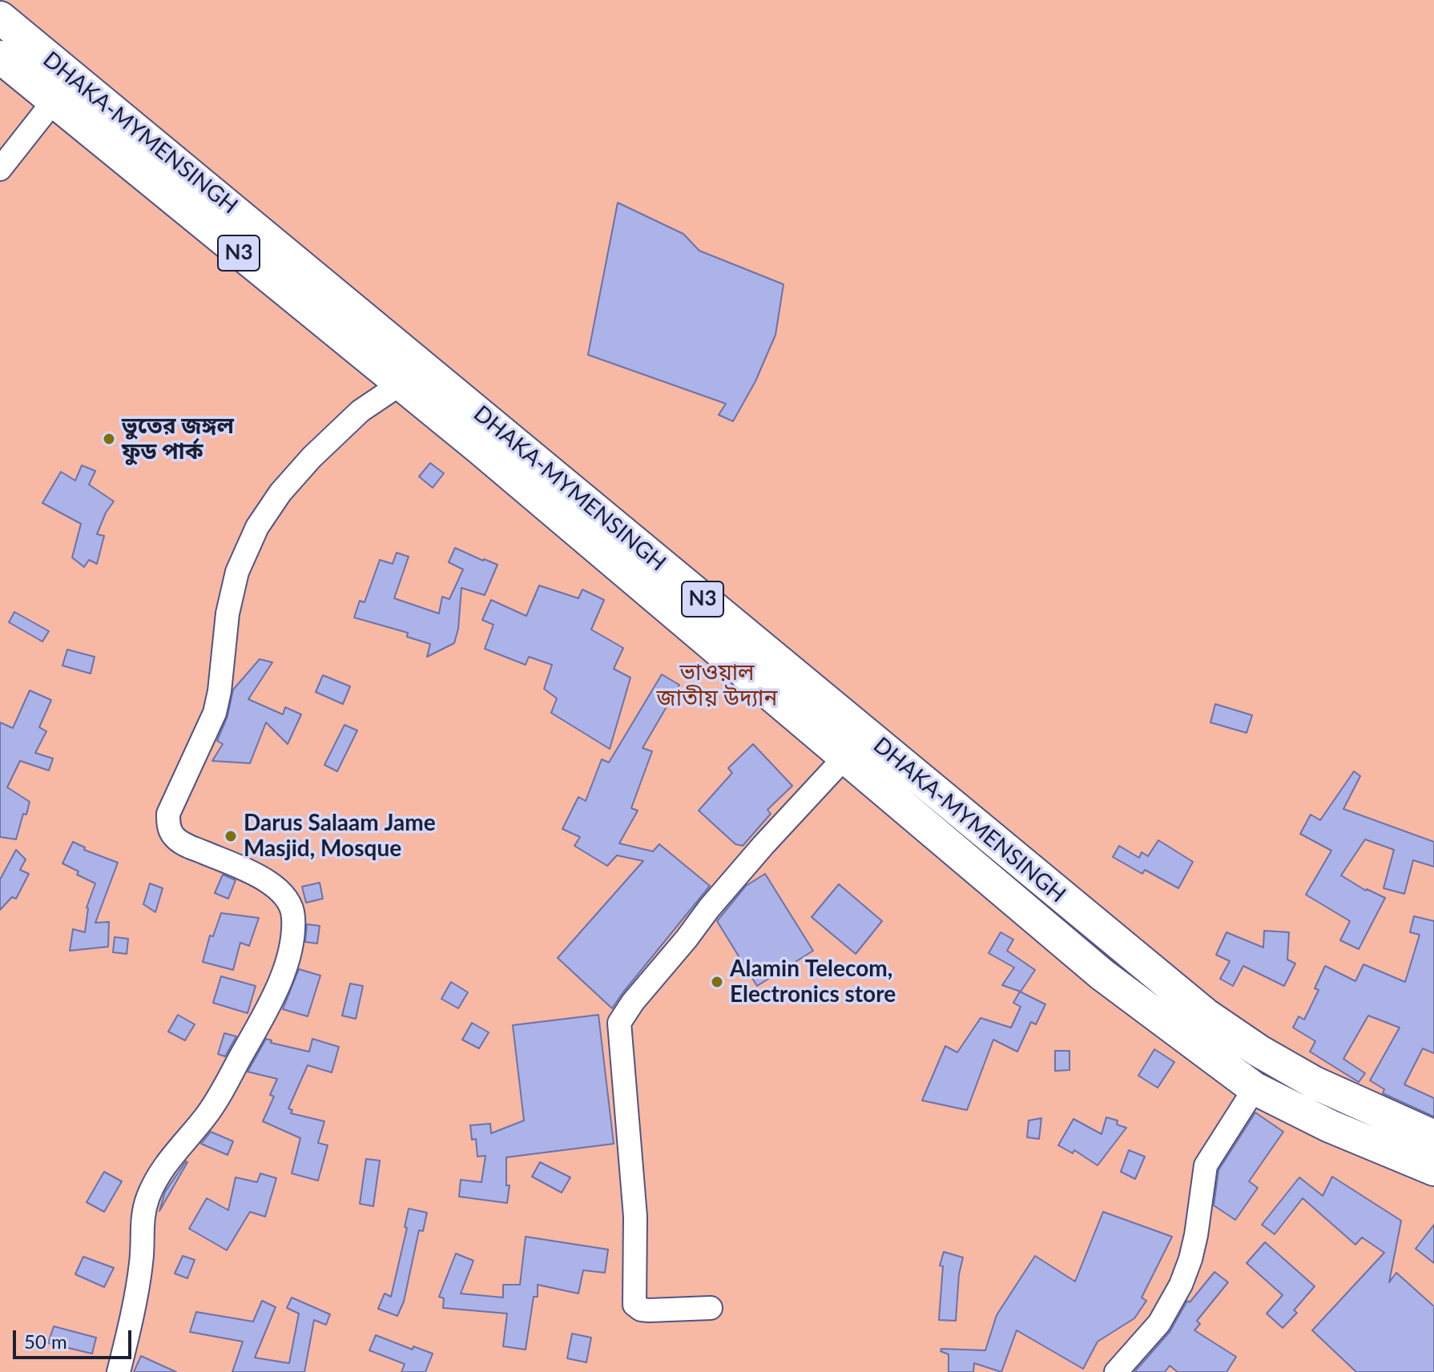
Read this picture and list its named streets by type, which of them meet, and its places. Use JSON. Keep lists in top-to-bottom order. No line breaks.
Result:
{"streets":{"highway":["DHAKA-MYMENSINGH","N3"]},"parks":["ভাওয়াল জাতীয় উদ্যান"],"places":["ভুতের জঙ্গল ফুড পার্ক","Darus Salaam Jame Masjid, Mosque","Alamin Telecom, Electronics store"],"scale_bar":"50 m"}
